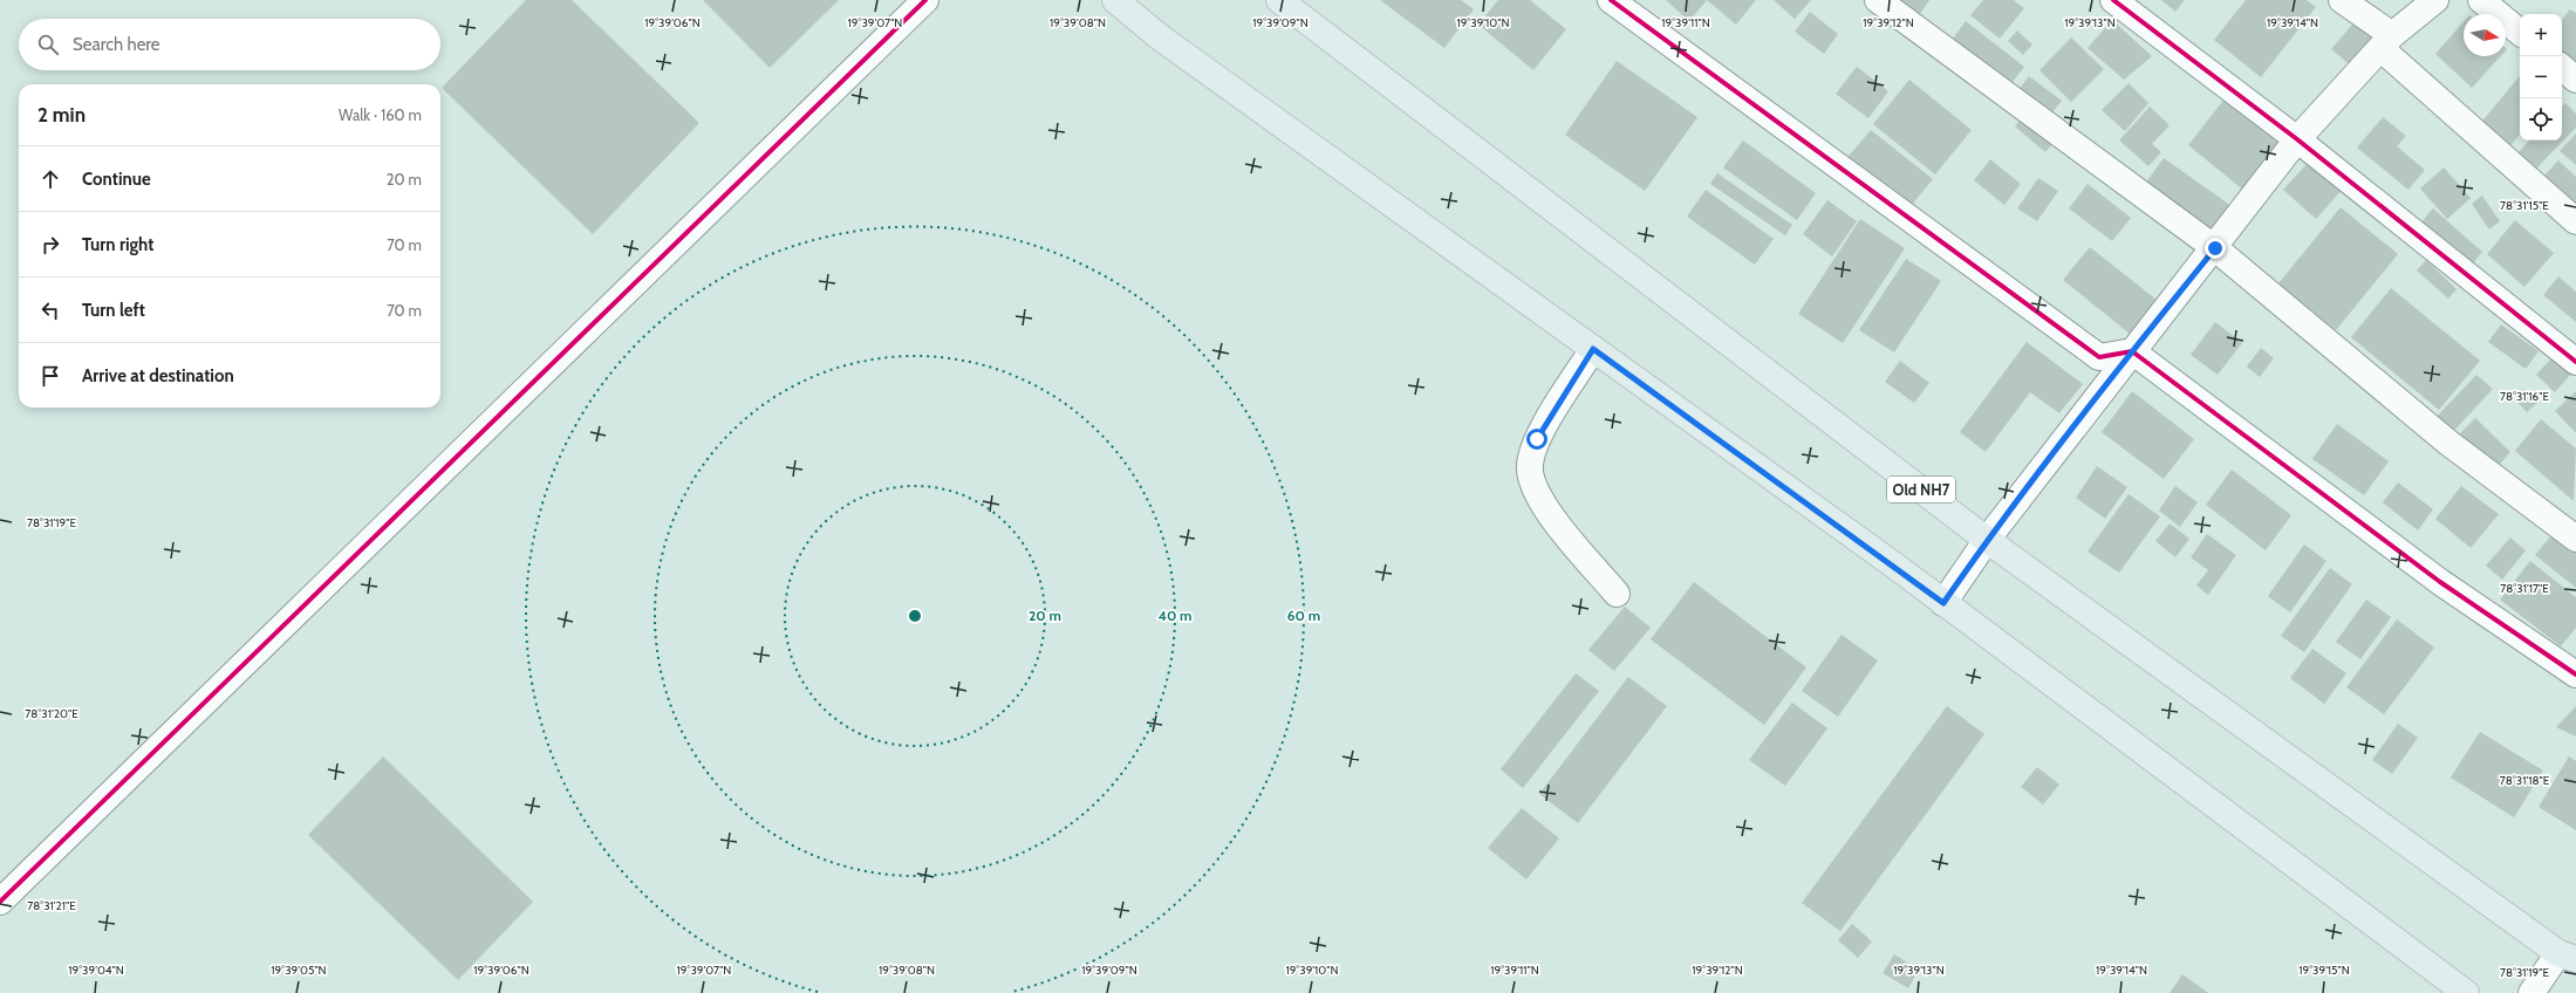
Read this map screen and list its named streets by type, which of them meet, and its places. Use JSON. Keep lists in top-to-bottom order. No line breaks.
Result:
{"streets":{"main road":["Old NH7"]},"north":"right","page":{"map_buttons":["+","−"],"search":"Search here","heading":["2 min","Walk · 160 m"],"list":[["Continue","20 m"],["Turn right","70 m"],["Turn left","70 m"],"Arrive at destination"]},"coordinates":["19°39'06\"N","19°39'07\"N","19°39'08\"N","19°39'09\"N","19°39'10\"N","19°39'11\"N","19°39'12\"N","19°39'13\"N","19°39'14\"N","78°31'15\"E","78°31'16\"E","78°31'19\"E","78°31'17\"E","78°31'20\"E","78°31'18\"E","78°31'21\"E","19°39'04\"N","19°39'05\"N","19°39'15\"N"],"rings":["20 m","40 m","60 m"]}
